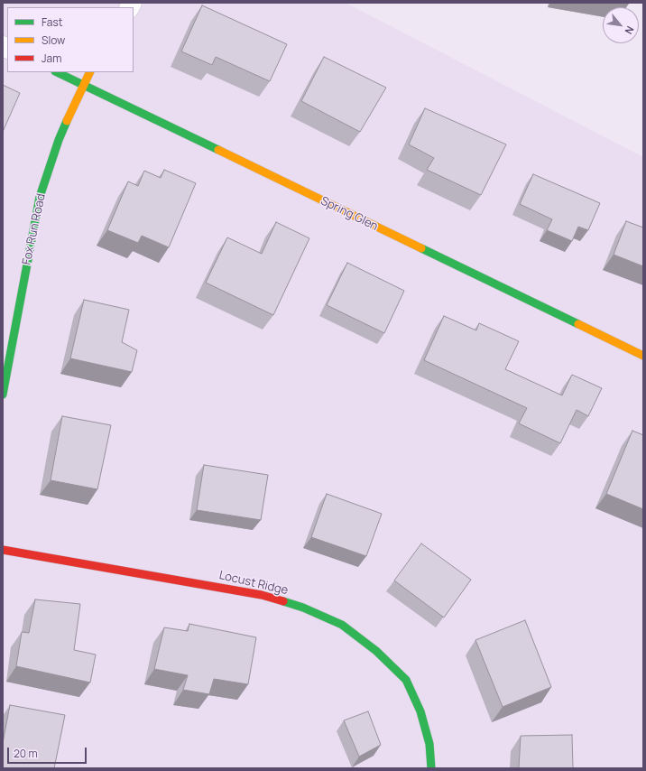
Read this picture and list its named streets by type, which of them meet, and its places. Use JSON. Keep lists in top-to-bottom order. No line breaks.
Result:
{"streets":{"street":["Spring Glen","Fox Run Road","Locust Ridge"]},"crossings":[["Spring Glen","Fox Run Road"]],"legend":["Fast","Slow","Jam"],"scale_bar":"20 m","north":"bottom right"}
